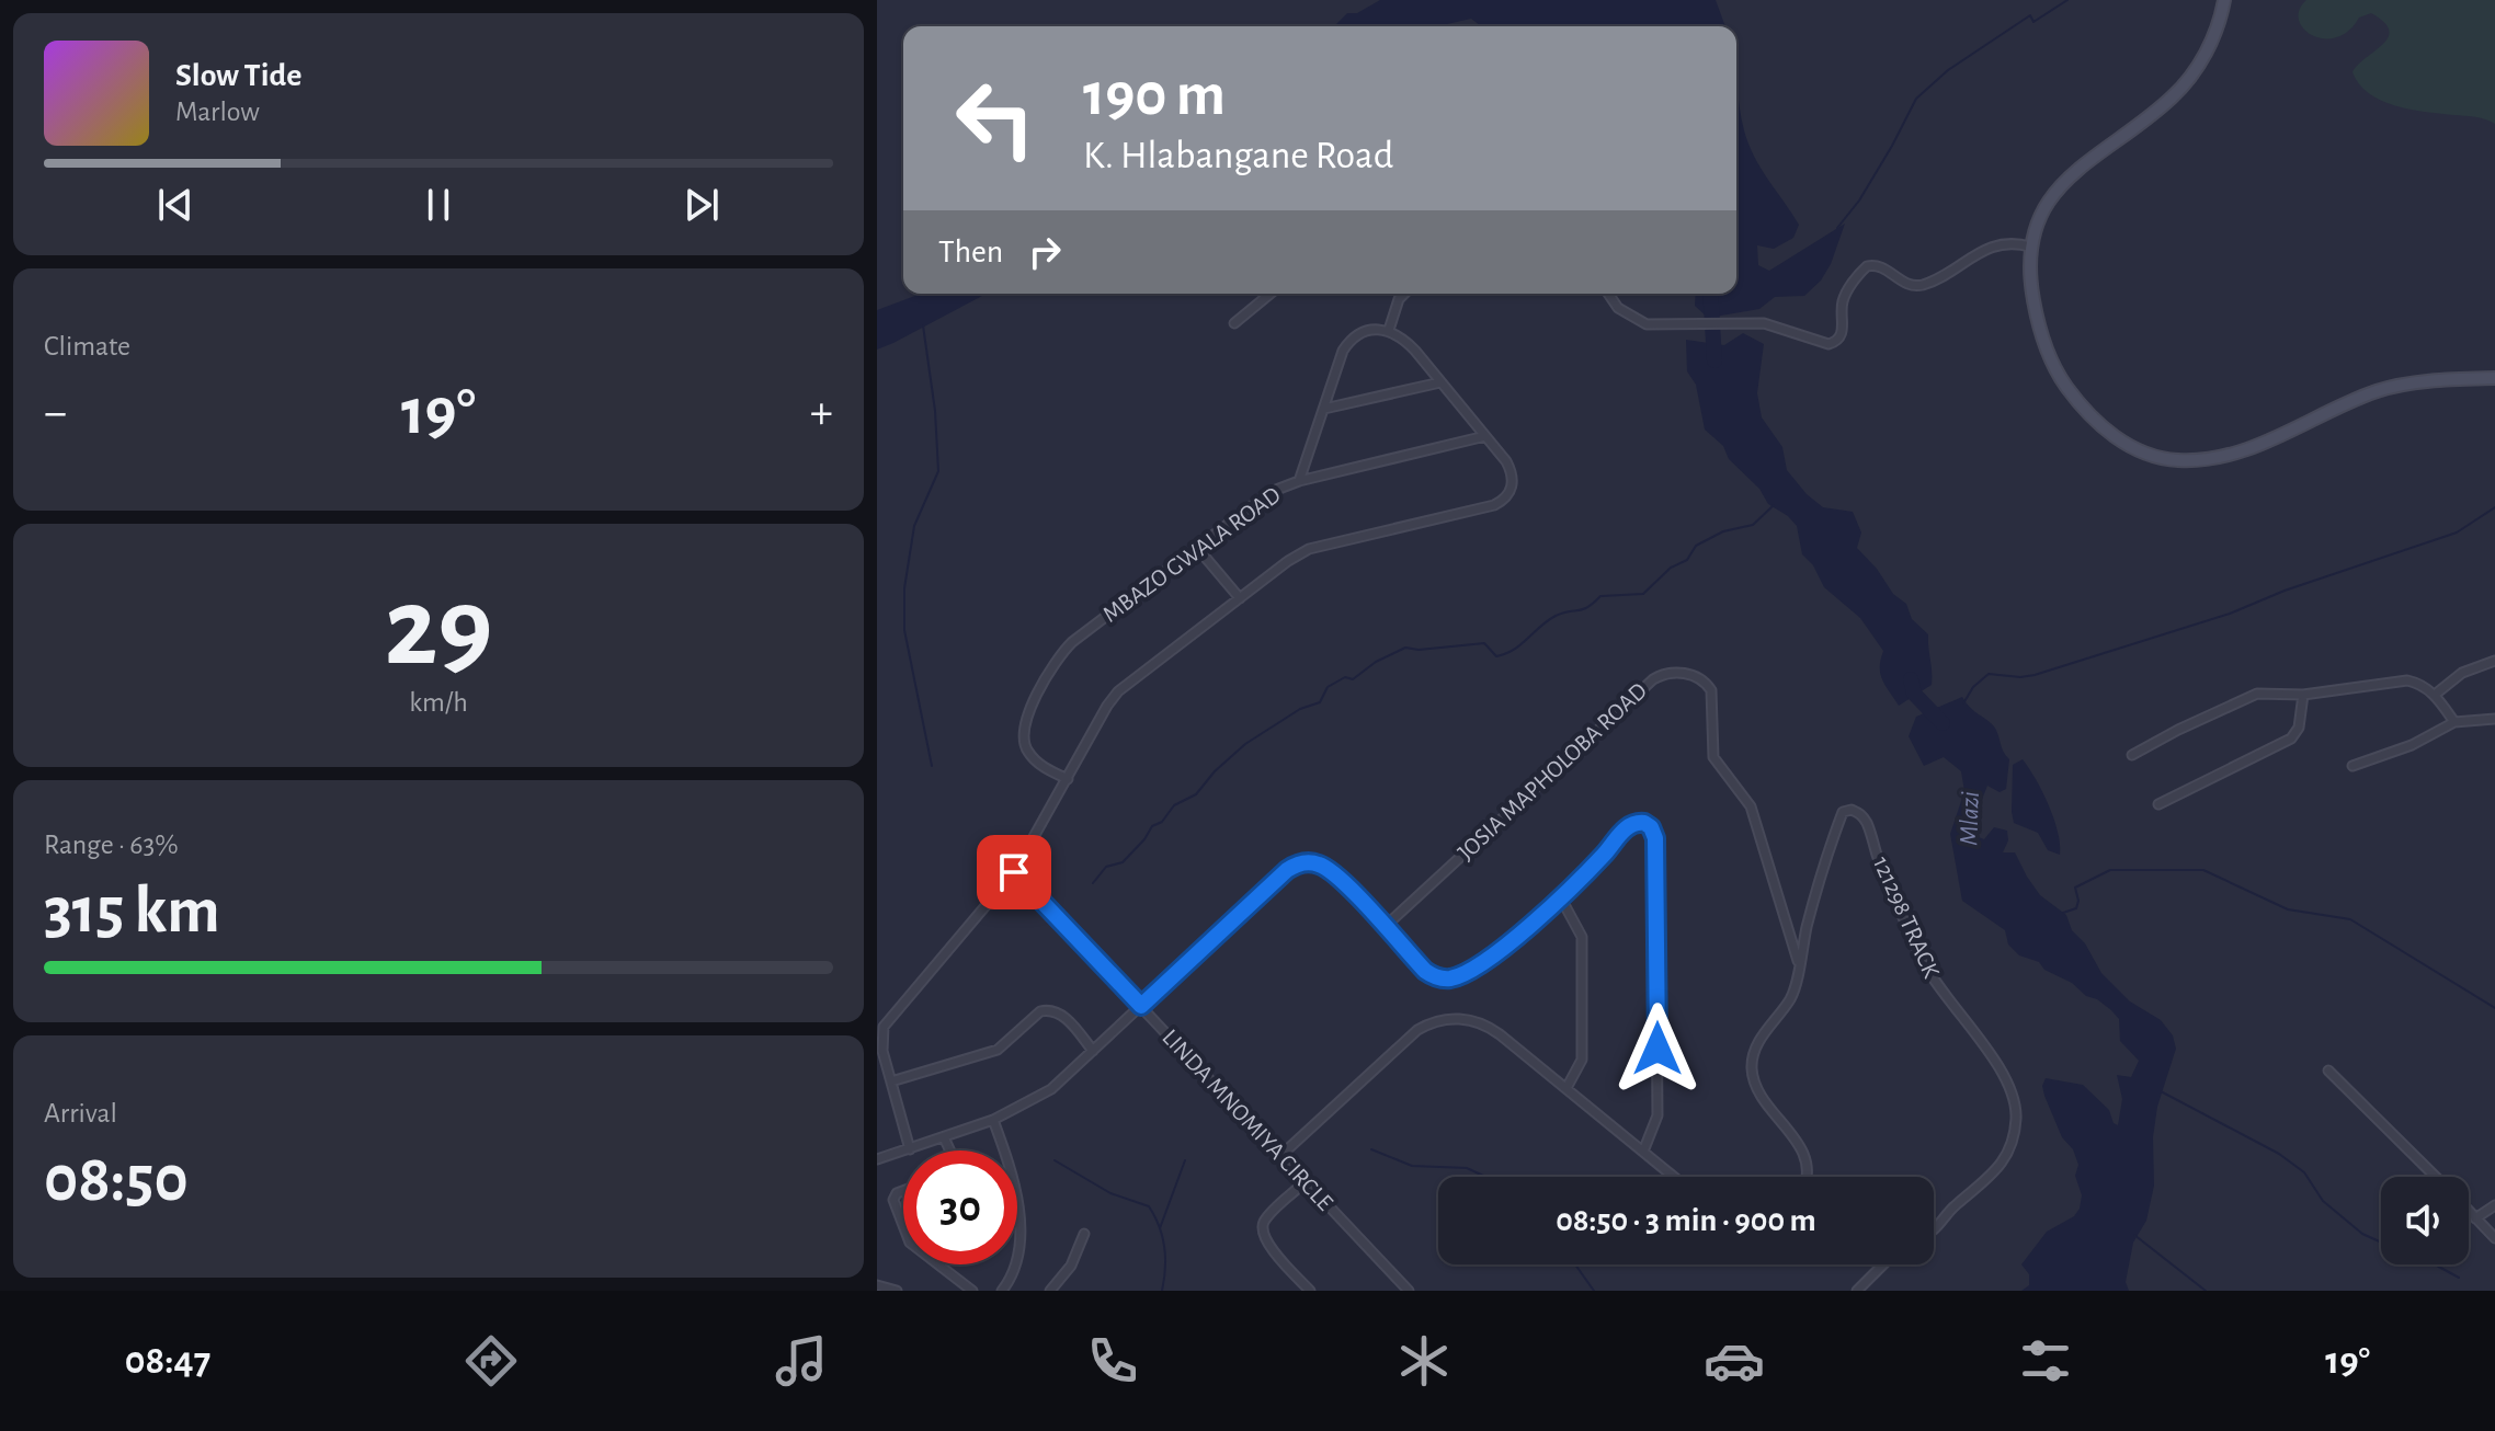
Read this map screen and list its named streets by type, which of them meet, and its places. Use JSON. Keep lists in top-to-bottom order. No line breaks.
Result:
{"streets":{"street":["MBAZO GWALA ROAD","JOSIA MAPHOLOBA ROAD","121298 TRACK","LINDA MNOMIYA CIRCLE"]},"crossings":[["JOSIA MAPHOLOBA ROAD","121298 TRACK"]],"water":["Mlazi"],"page":{"turn":["190 m","K. Hlabangane Road"],"song":["Slow Tide","Marlow"],"then":"Then","tile":["Climate",["29","km/h"],["Range · 63%","315 km"],["Arrival","08:50"]],"heat":["−","19°","+"],"limit":"30","trip":"08:50 · 3 min · 900 m","tabs":["08:47","19°"]}}
